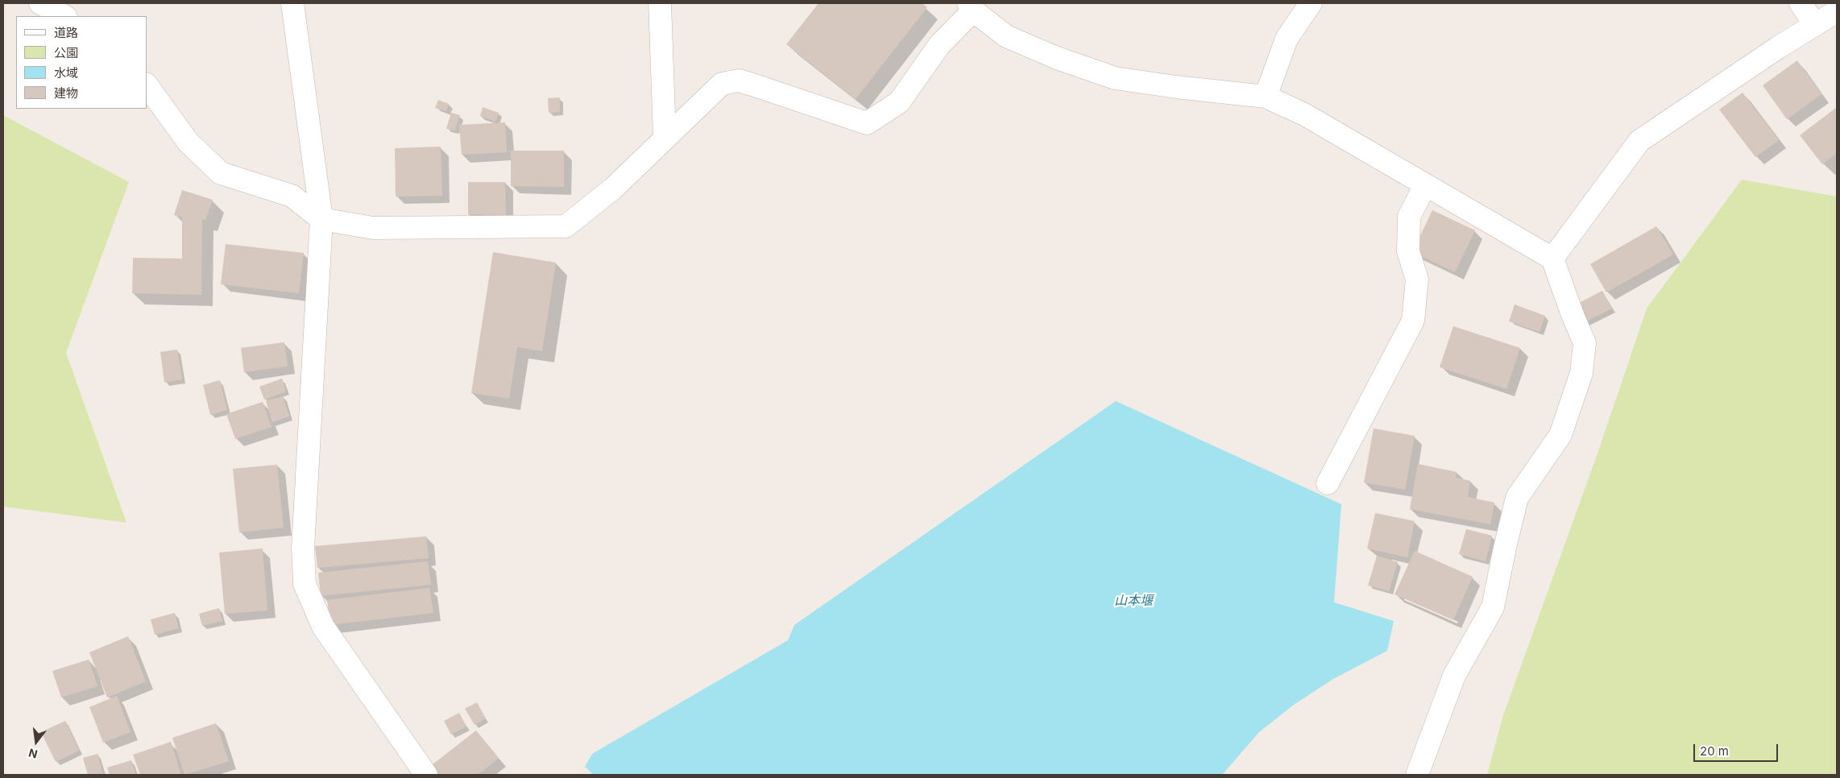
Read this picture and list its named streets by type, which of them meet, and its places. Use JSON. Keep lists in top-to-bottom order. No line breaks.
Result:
{"water":["山本堰"],"legend":["道路","公園","水域","建物"],"scale_bar":"20 m","north":"bottom"}
